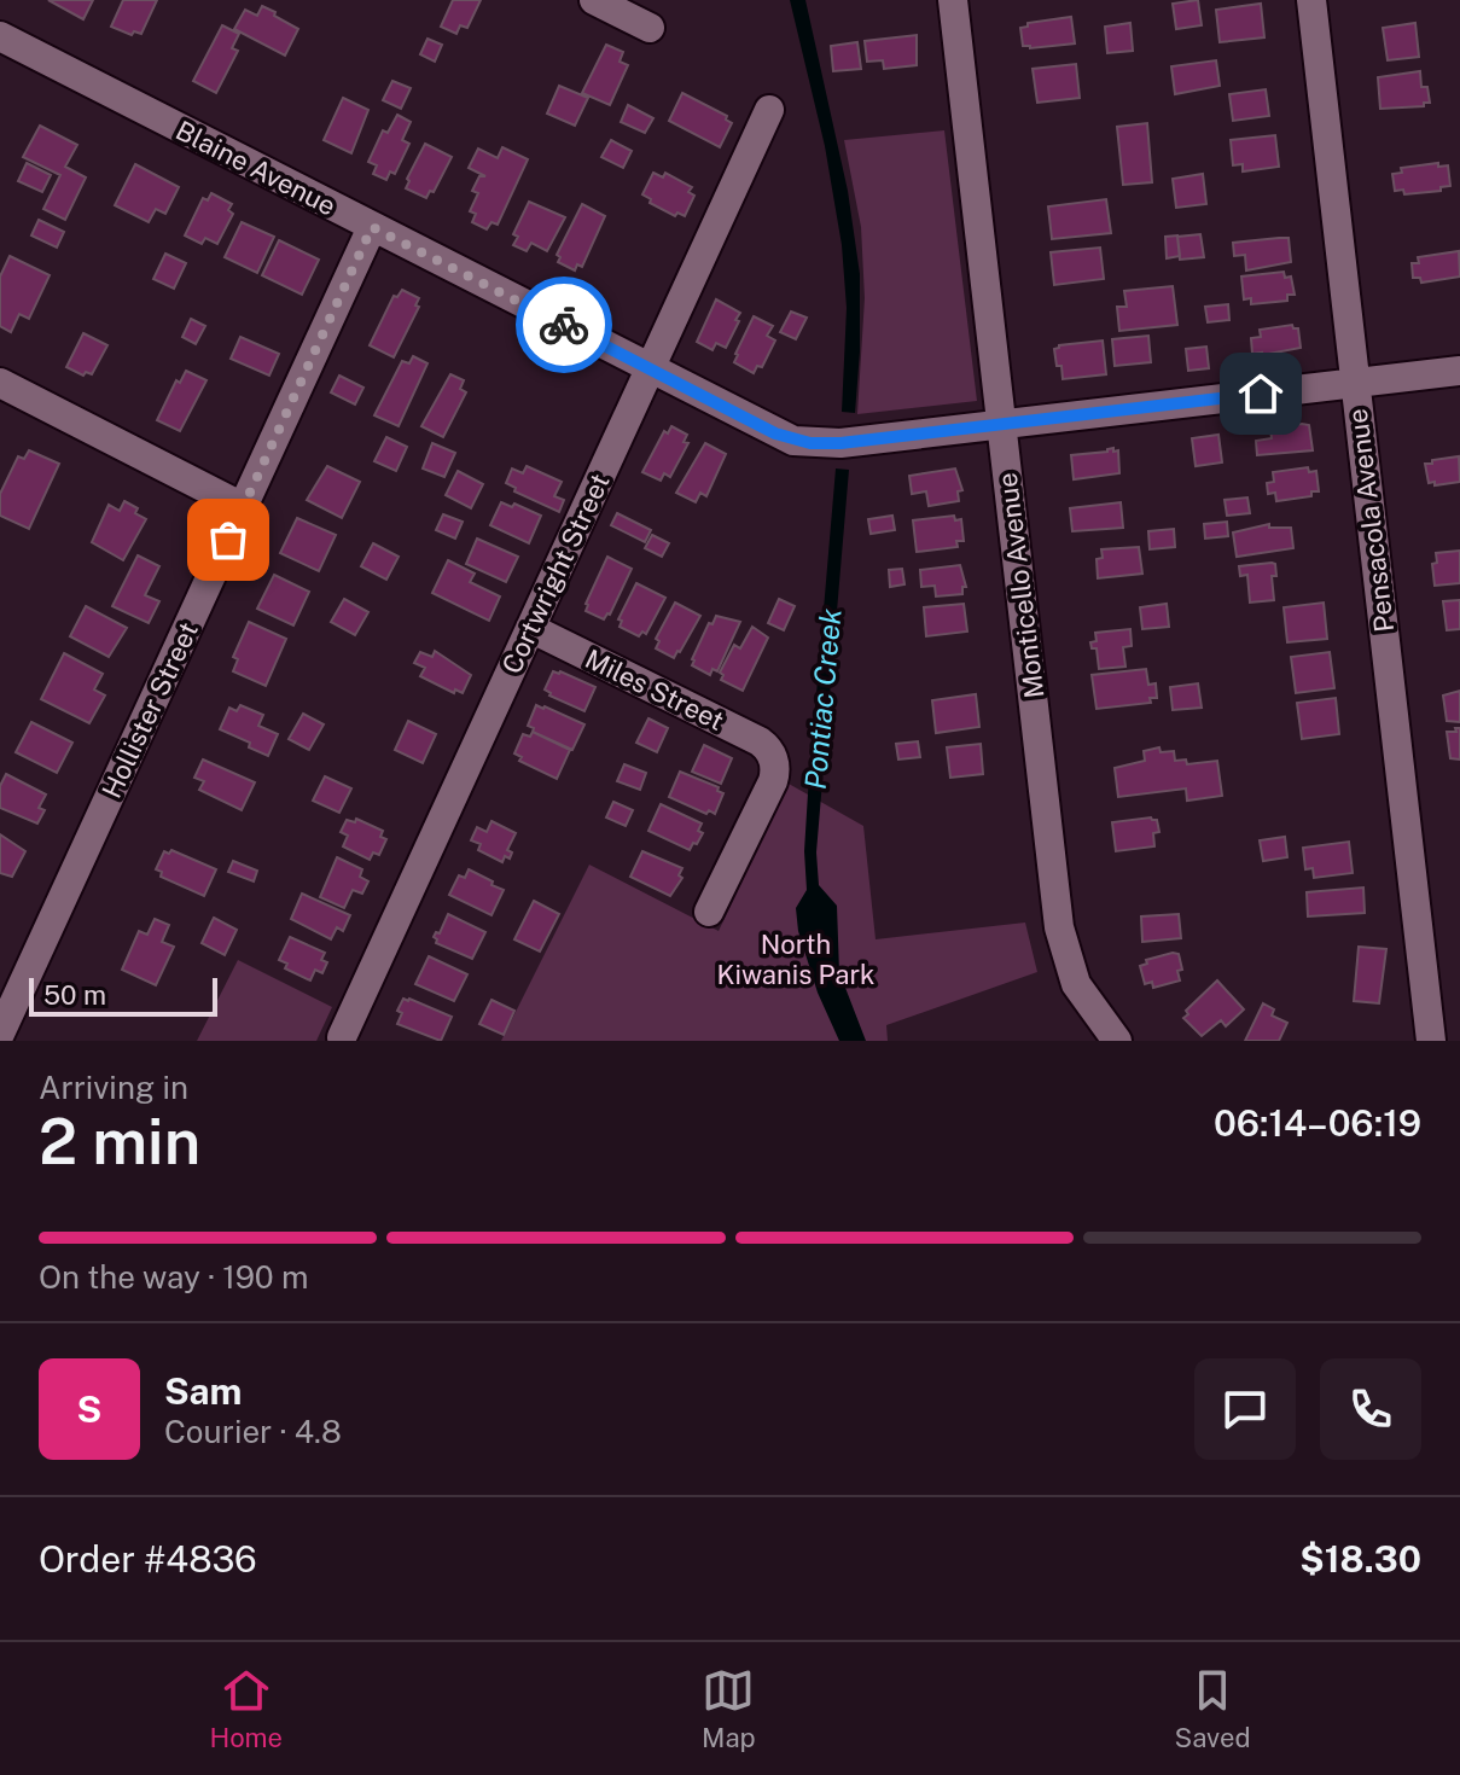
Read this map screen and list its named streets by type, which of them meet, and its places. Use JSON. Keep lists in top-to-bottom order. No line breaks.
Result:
{"streets":{"street":["Blaine Avenue","Pensacola Avenue","Cortwright Street","Monticello Avenue","Miles Street","Hollister Street"]},"crossings":[["Blaine Avenue","Pensacola Avenue"],["Blaine Avenue","Cortwright Street"],["Blaine Avenue","Monticello Avenue"],["Blaine Avenue","Hollister Street"],["Cortwright Street","Miles Street"]],"water":["Pontiac Creek"],"parks":["North Kiwanis Park"],"scale_bar":"50 m","page":{"scale":"50 m","heading":["2 min","Arriving in","06:14–06:19"],"panel":["Sam","Courier · 4.8","Order #4836","$18.30"],"bar":"On the way · 190 m","round":"S","tabs":["Home","Map","Saved"]}}
